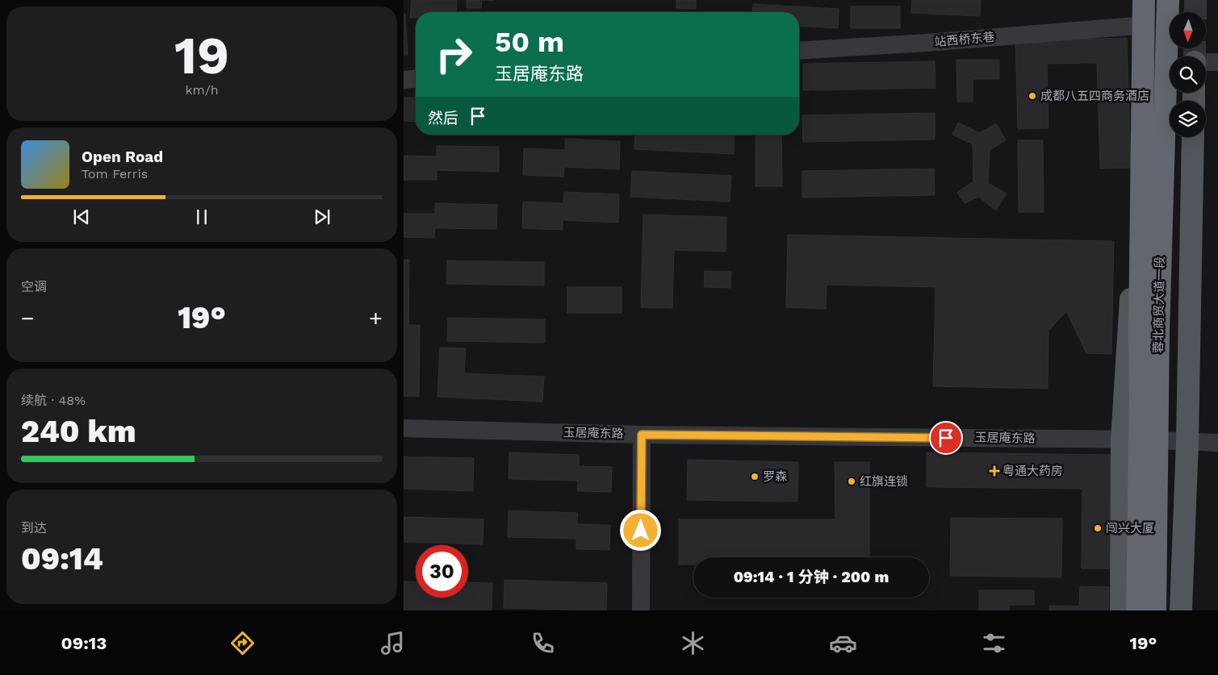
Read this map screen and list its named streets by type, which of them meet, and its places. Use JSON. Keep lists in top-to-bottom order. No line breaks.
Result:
{"streets":{"highway":["蓉北商贸大道一段"],"street":["站西桥东巷","玉居庵东路"]},"crossings":[["站西桥东巷","蓉北商贸大道一段"],["蓉北商贸大道一段","玉居庵东路"]],"places":{"other":["成都八五四商务酒店","罗森","红旗连锁","闯兴大厦"],"health":["粤通大药房"]},"north":"bottom","page":{"tile":[["19","km/h"],"空调",["续航 · 48%","240 km"],["到达","09:14"]],"turn":["50 m","玉居庵东路"],"then":"然后","song":["Open Road","Tom Ferris"],"heat":["−","19°","+"],"limit":"30","trip":"09:14 · 1 分钟 · 200 m","tabs":["09:13","19°"]}}
